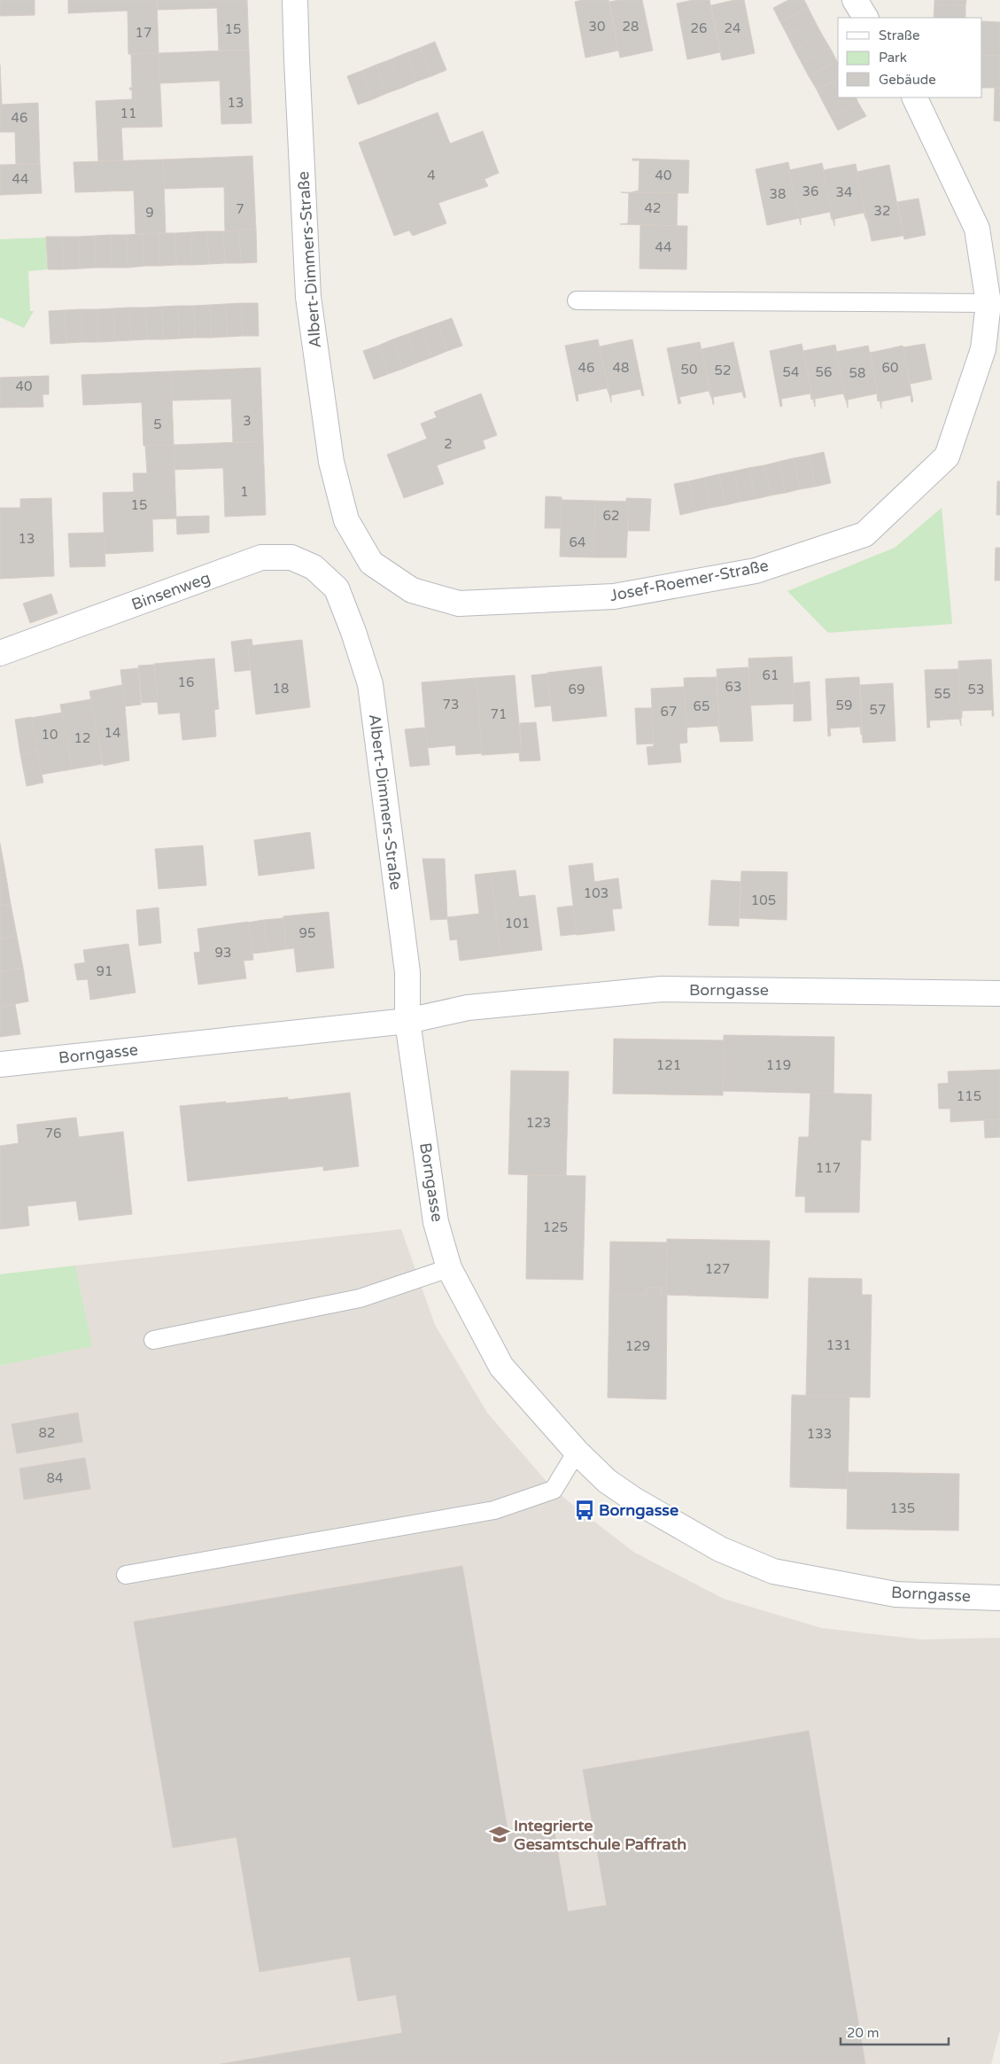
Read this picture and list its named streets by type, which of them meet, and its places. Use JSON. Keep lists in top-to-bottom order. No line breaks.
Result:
{"streets":{"street":["Albert-Dimmers-Straße","Josef-Roemer-Straße","Binsenweg","Borngasse"]},"crossings":[["Albert-Dimmers-Straße","Josef-Roemer-Straße"],["Albert-Dimmers-Straße","Binsenweg"],["Albert-Dimmers-Straße","Borngasse"]],"places":{"bus stop":["Borngasse"],"school or university":["Integrierte Gesamtschule Paffrath"]},"house_numbers":["30","28","26","24","15","17","13","11","46","4","40","44","36","34","38","42","7","32","9","44","46","48","60","50","52","54","56","58","40","3","5","2","1","15","62","13","64","61","16","63","18","69","53","55","73","59","65","57","67","71","14","10","12","103","105","101","95","93","91","121","119","115","123","76","117","125","127","131","129","82","133","84","135"],"legend":["Straße","Park","Gebäude"],"scale_bar":"20 m"}
